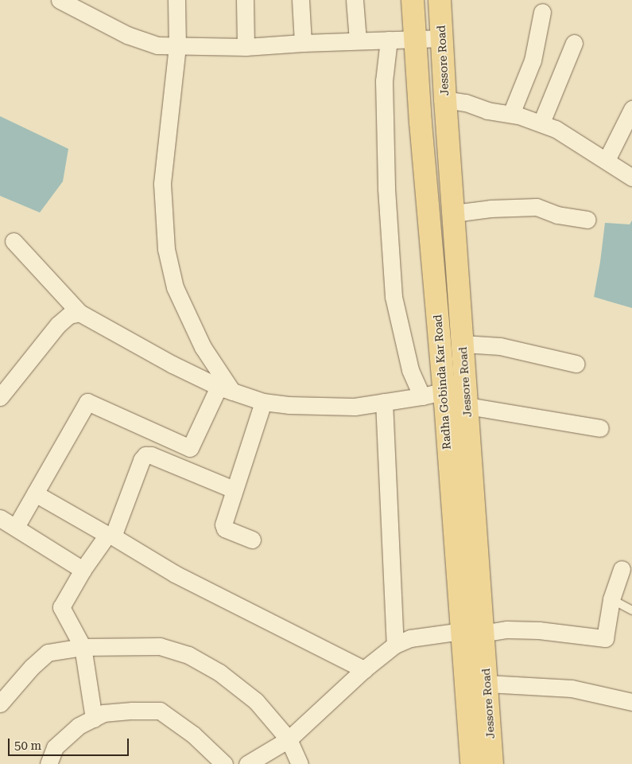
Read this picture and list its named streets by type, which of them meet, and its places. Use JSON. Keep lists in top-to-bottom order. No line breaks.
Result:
{"streets":{"main road":["Jessore Road","Radha Gobinda Kar Road"]},"crossings":[["Jessore Road","Radha Gobinda Kar Road"]],"scale_bar":"50 m"}
